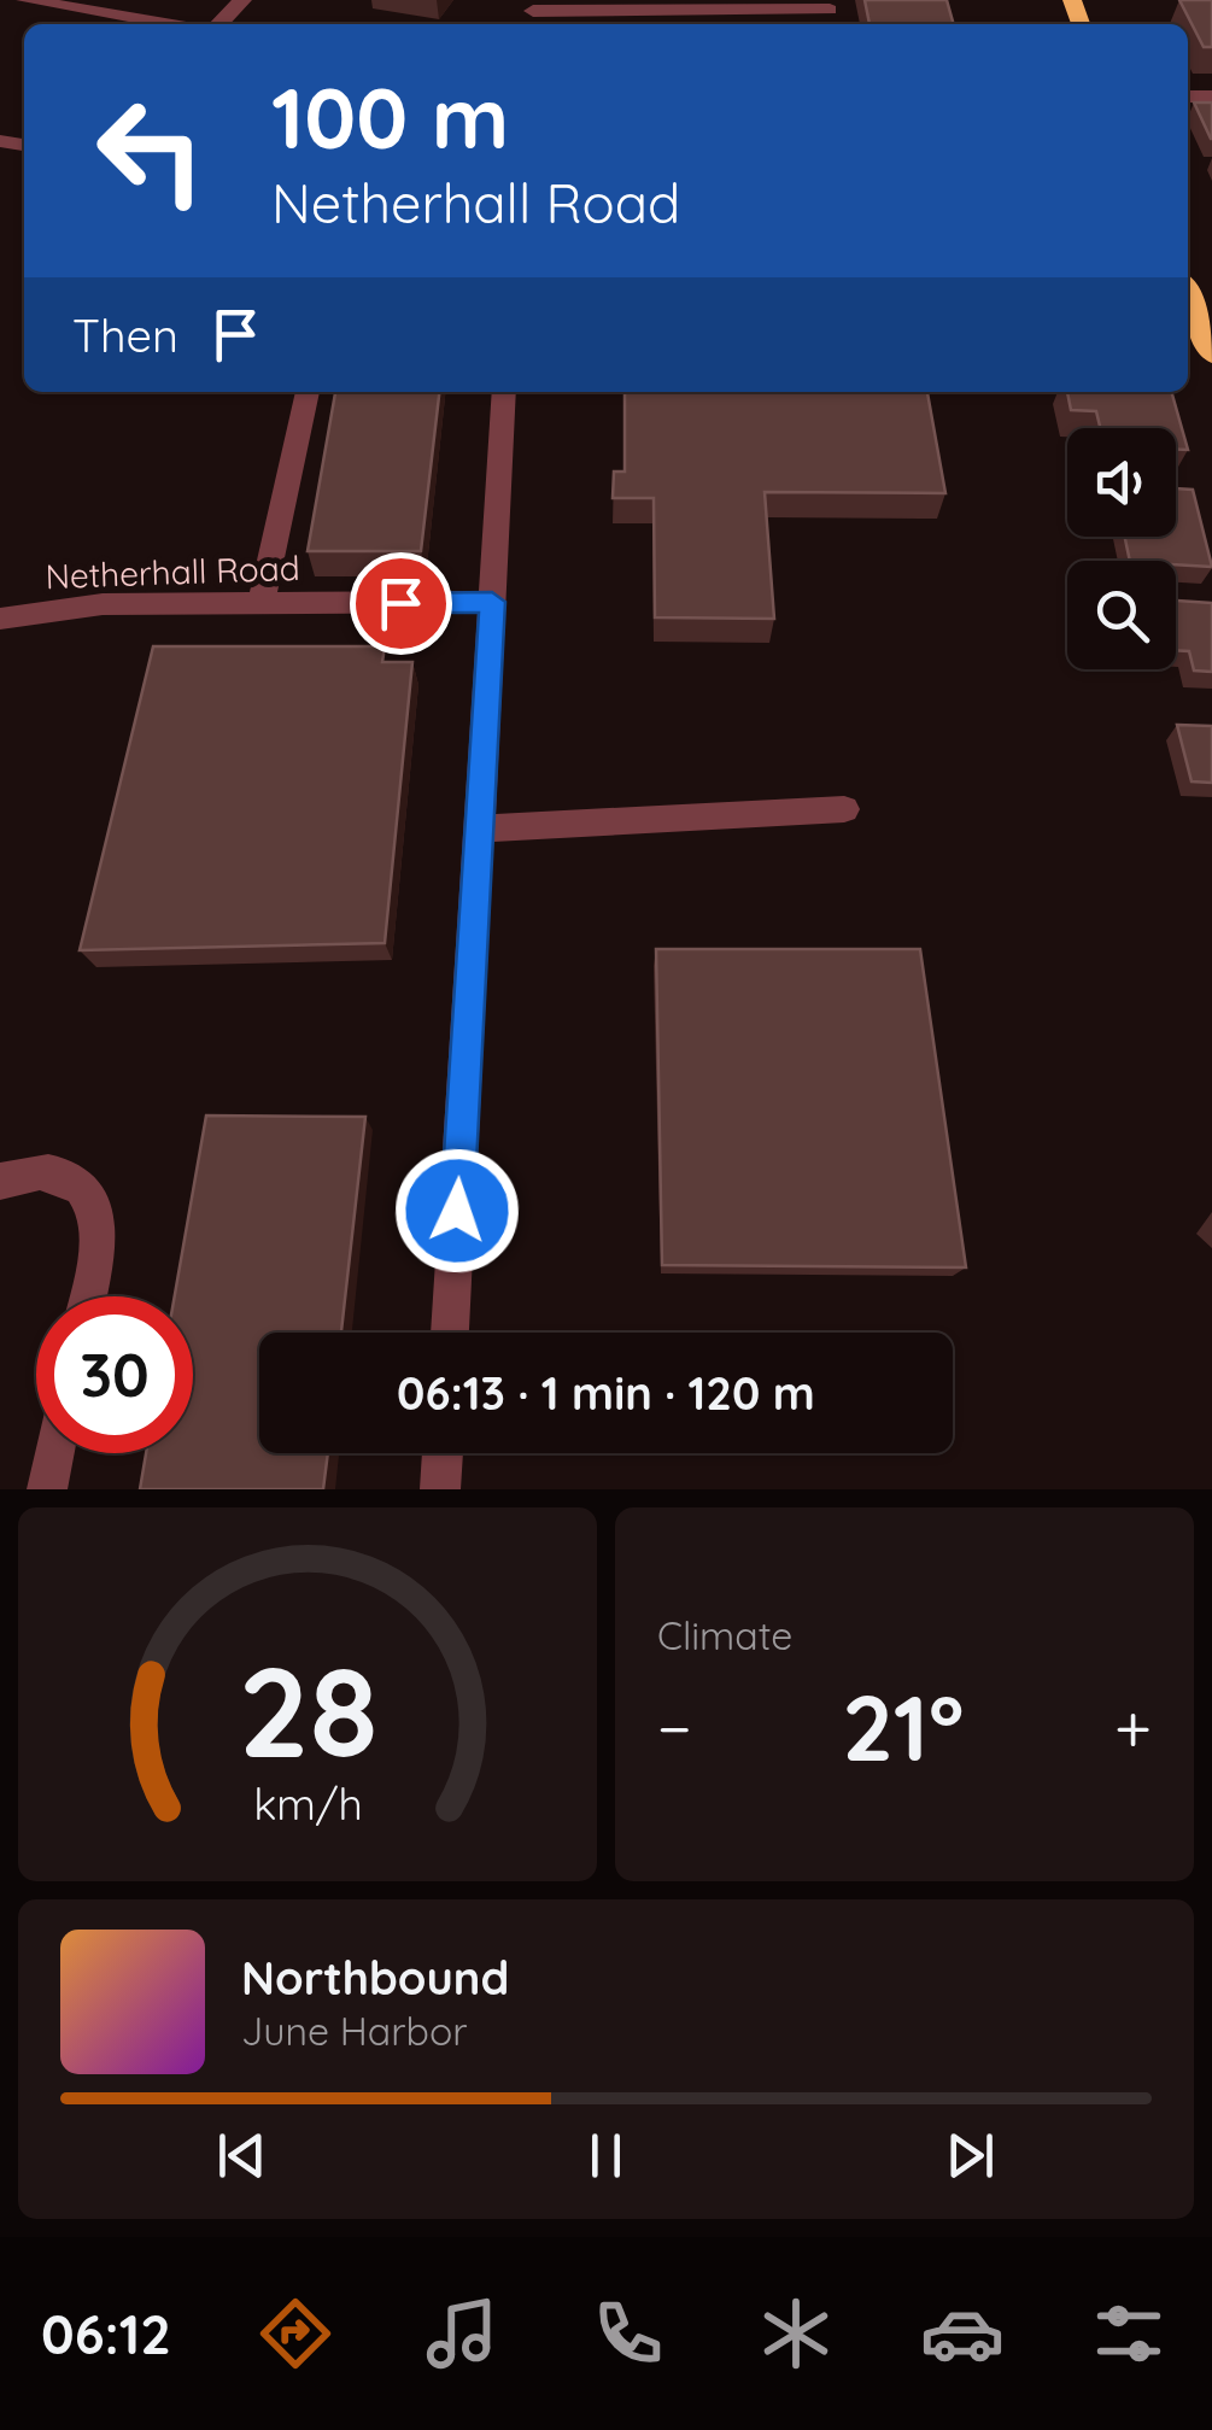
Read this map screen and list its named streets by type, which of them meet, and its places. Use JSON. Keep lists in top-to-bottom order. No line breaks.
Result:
{"streets":{"street":["Netherhall Road"]},"page":{"turn":["100 m","Netherhall Road"],"then":"Then","limit":"30","trip":"06:13 · 1 min · 120 m","tile":"Climate","heat":["−","21°","+"],"song":["Northbound","June Harbor"],"tabs":"06:12","gauge":["28","km/h"]}}
